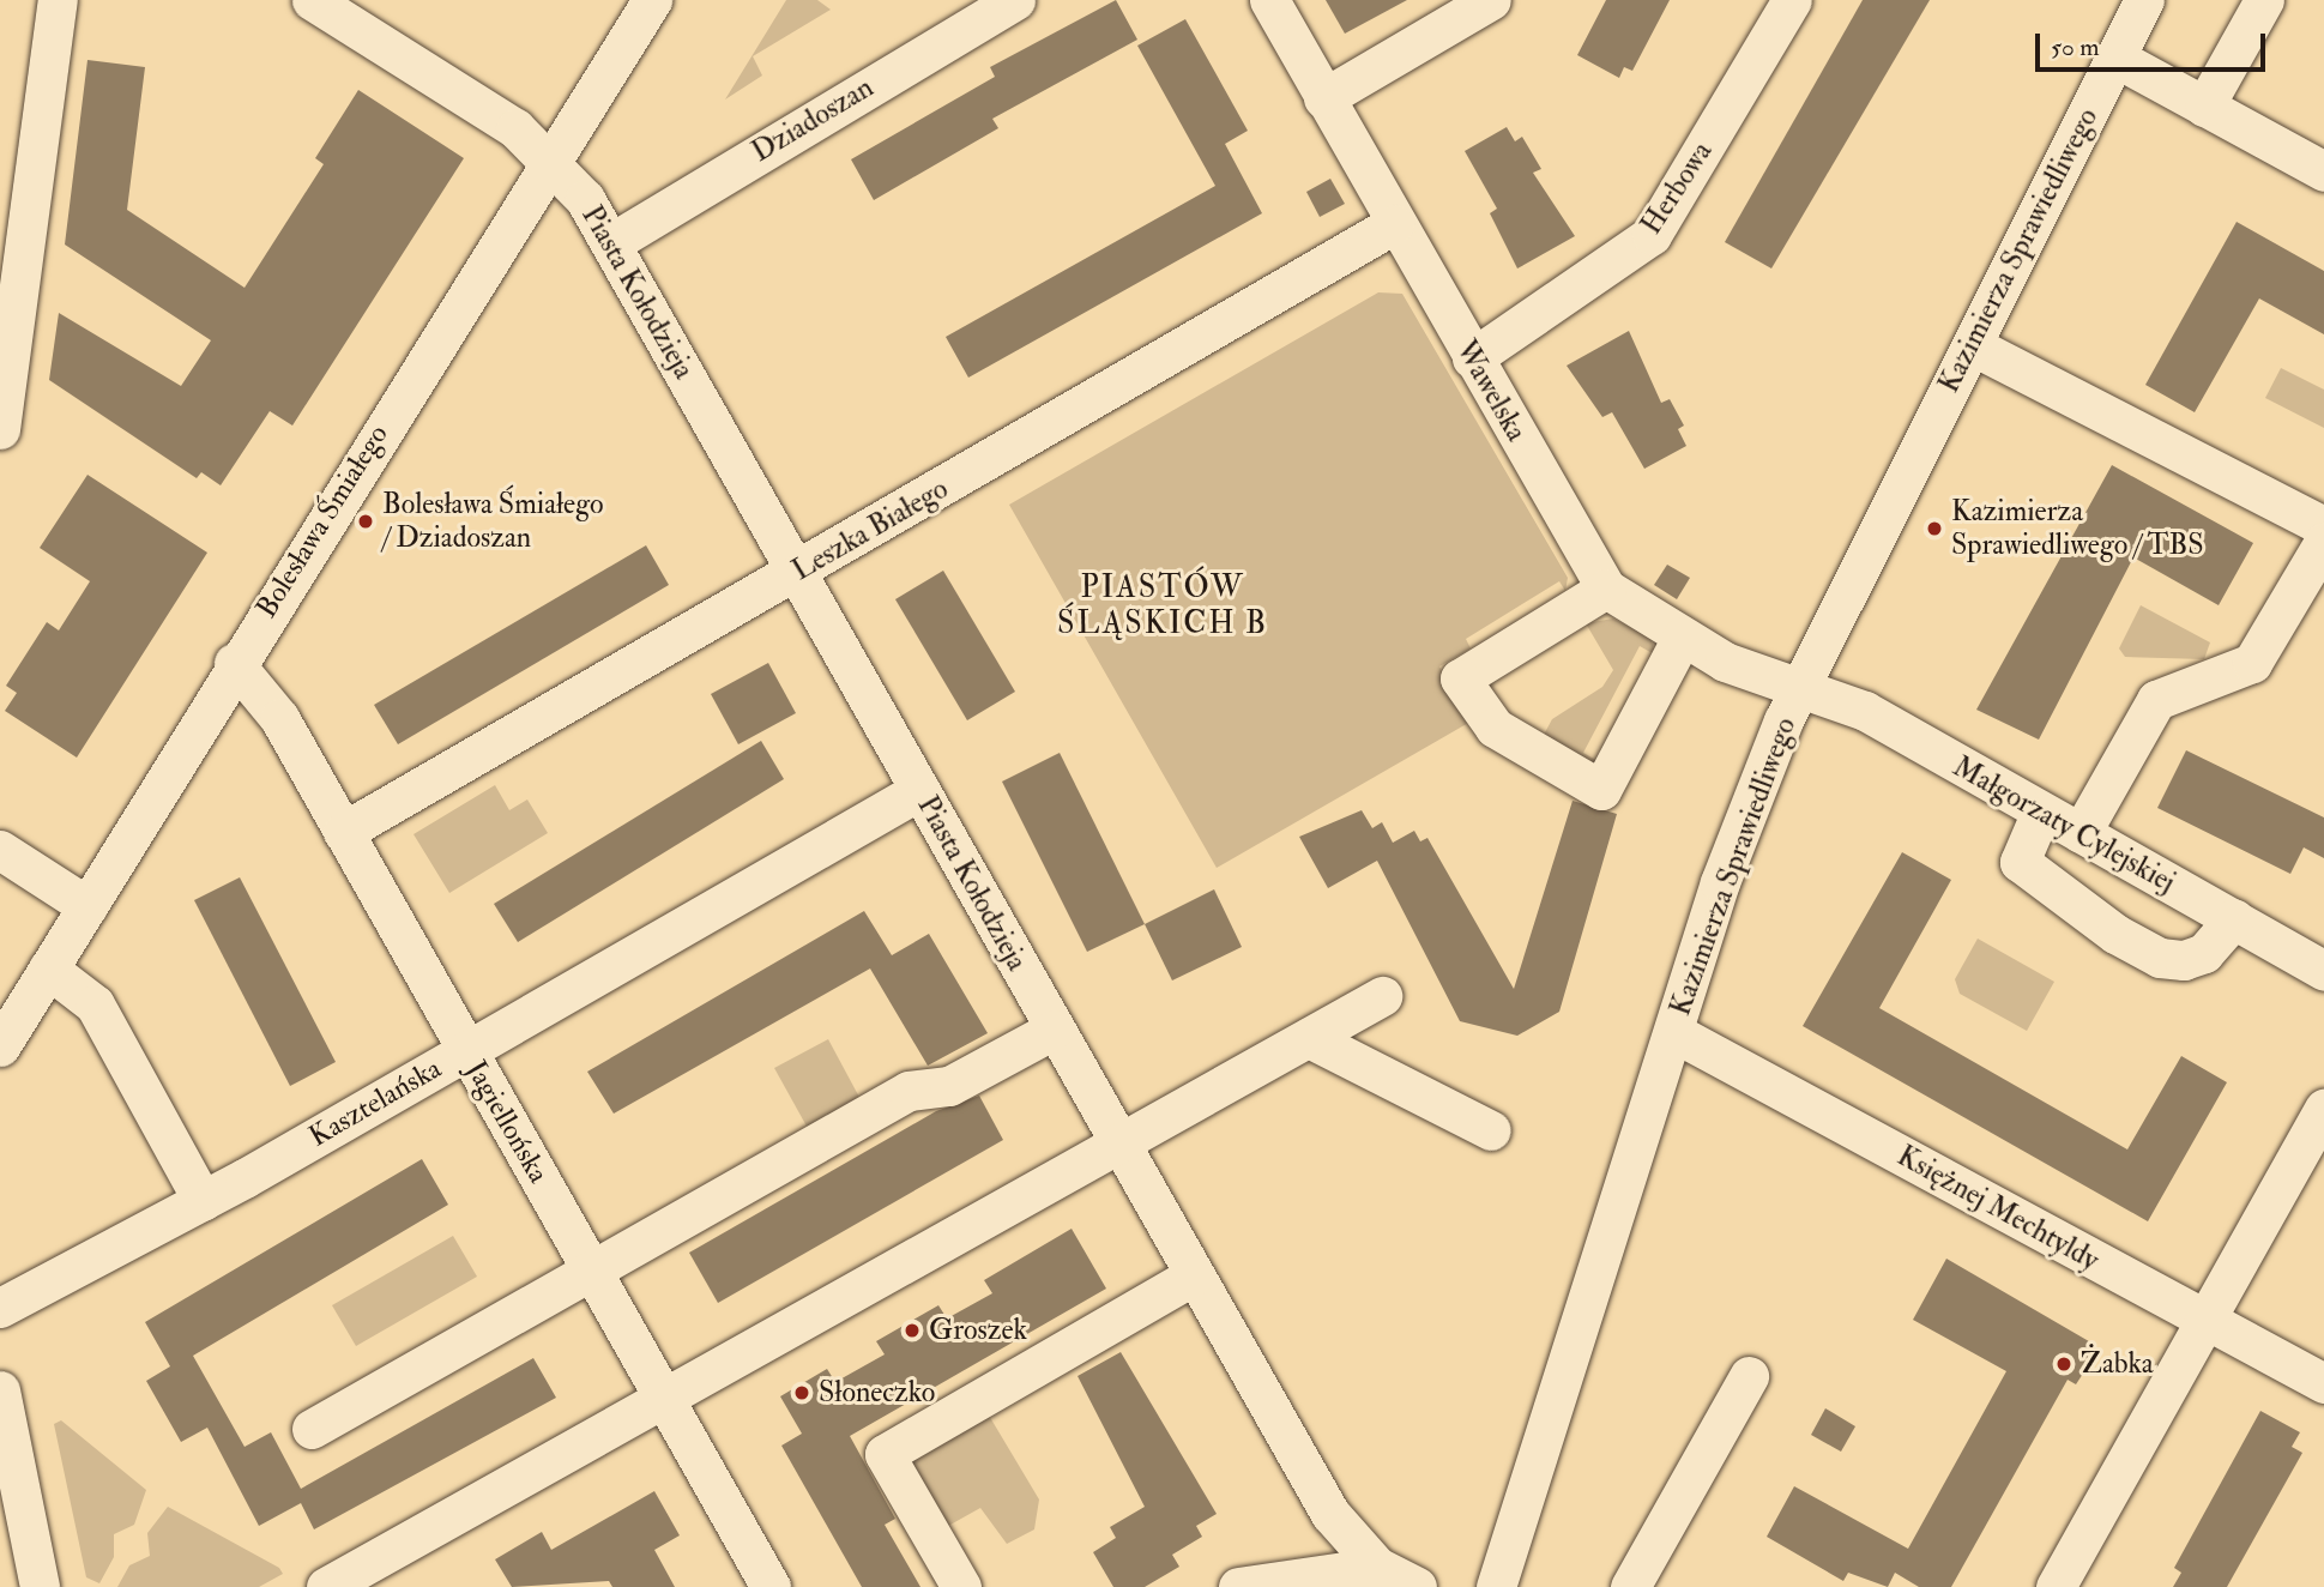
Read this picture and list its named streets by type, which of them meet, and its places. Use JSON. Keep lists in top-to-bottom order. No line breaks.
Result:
{"streets":{"street":["Dziadoszan","Herbowa","Kazimierza Sprawiedliwego","Piasta Kołodzieja","Wawelska","Bolesława Śmiałego","Leszka Białego","Małgorzaty Cylejskiej","Kasztelańska","Jagiellońska","Księżnej Mechtyldy"]},"crossings":[["Dziadoszan","Piasta Kołodzieja"],["Herbowa","Wawelska"],["Kazimierza Sprawiedliwego","Wawelska"],["Kazimierza Sprawiedliwego","Małgorzaty Cylejskiej"],["Kazimierza Sprawiedliwego","Księżnej Mechtyldy"],["Piasta Kołodzieja","Bolesława Śmiałego"],["Piasta Kołodzieja","Leszka Białego"],["Piasta Kołodzieja","Kasztelańska"],["Wawelska","Leszka Białego"],["Wawelska","Małgorzaty Cylejskiej"],["Bolesława Śmiałego","Jagiellońska"],["Leszka Białego","Jagiellońska"],["Kasztelańska","Jagiellońska"]],"districts":["PIASTÓW ŚLĄSKICH B"],"places":["Bolesława Śmiałego / Dziadoszan","Kazimierza Sprawiedliwego / TBS","Groszek","Żabka","Słoneczko"],"scale_bar":"50 m"}
